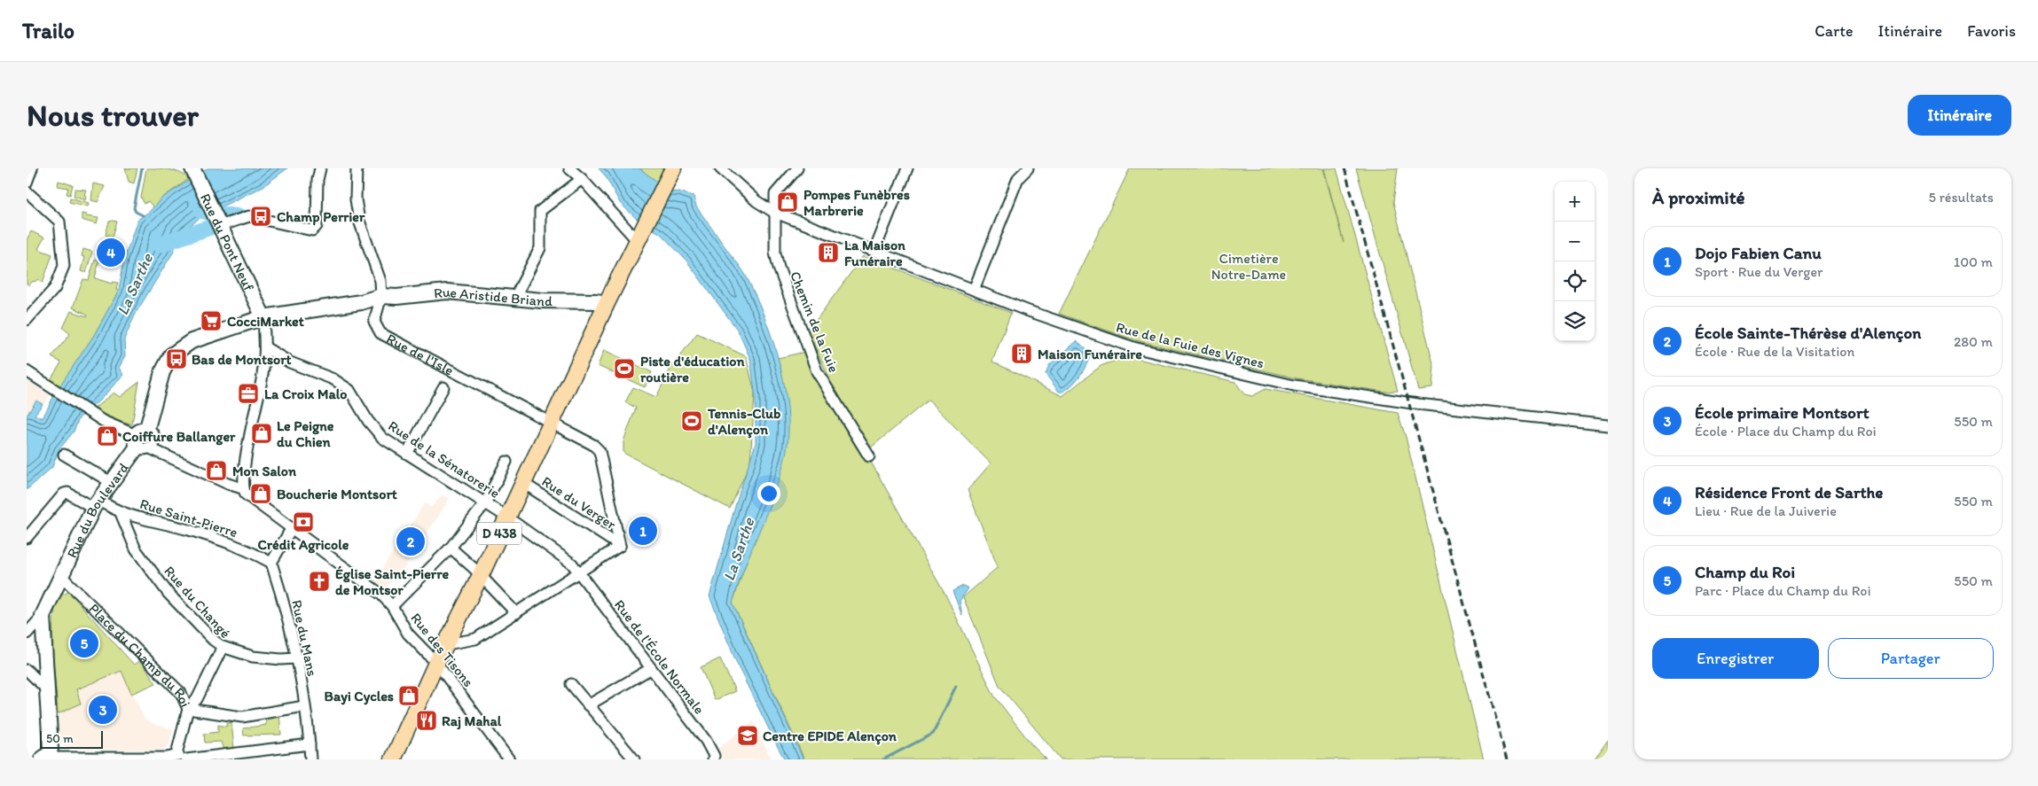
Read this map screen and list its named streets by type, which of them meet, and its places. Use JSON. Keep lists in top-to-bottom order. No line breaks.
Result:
{"streets":{"main road":["D 438"],"street":["Rue du Pont Neuf","Rue Aristide Briand","Chemin de la Fuie","Rue de la Fuie des Vignes","Rue de l'Isle","Rue de la Sénatorerie","Rue du Verger","Rue du Boulevard","Rue Saint-Pierre","Rue du Changé","Rue du Mans","Rue des Tisons","Place du Champ du Roi","Rue de l'École Normale"]},"crossings":[["Rue Aristide Briand","Rue de l'Isle"],["Rue Aristide Briand","D 438"],["Chemin de la Fuie","Rue de la Fuie des Vignes"],["Rue de l'Isle","Rue du Verger"],["Rue de l'Isle","D 438"],["Rue de la Sénatorerie","D 438"],["Rue de la Sénatorerie","Rue de l'École Normale"],["Rue du Verger","D 438"],["Rue du Boulevard","Rue Saint-Pierre"],["Rue du Boulevard","Place du Champ du Roi"],["Rue Saint-Pierre","Rue du Changé"],["Rue Saint-Pierre","Rue du Mans"],["D 438","Rue des Tisons"],["Rue du Changé","Place du Champ du Roi"]],"water":["La Sarthe"],"parks":["Cimetière Notre-Dame"],"places":{"shop":["Pompes Funèbres Marbrerie","Le Peigne du Chien","Coiffure Ballanger","Mon Salon","Boucherie Montsort","Bayi Cycles"],"bus stop":["Champ Perrier","Bas de Montsort"],"building":["La Maison Funéraire","Maison Funéraire"],"supermarket":["CocciMarket"],"sports":["Piste d'éducation routière","Tennis-Club d'Alençon"],"office":["La Croix Malo"],"bank":["Crédit Agricole"],"church":["Église Saint-Pierre de Montsor"],"restaurant":["Raj Mahal"],"school or university":["Centre EPIDE Alençon"]},"scale_bar":"50 m","page":{"header":"Trailo","nav":["Carte","Itinéraire","Favoris"],"buttons":["Itinéraire",["Enregistrer","Partager"]],"title":"Nous trouver","heading":["À proximité","5 résultats"],"map_buttons":["+","−"],"list":[{"mark":"1","name":"Dojo Fabien Canu","note":"Sport · Rue du Verger","value":"100 m"},{"mark":"2","name":"École Sainte-Thérèse d'Alençon","note":"École · Rue de la Visitation","value":"280 m"},{"mark":"3","name":"École primaire Montsort","note":"École · Place du Champ du Roi","value":"550 m"},{"mark":"4","name":"Résidence Front de Sarthe","note":"Lieu · Rue de la Juiverie","value":"550 m"},{"mark":"5","name":"Champ du Roi","note":"Parc · Place du Champ du Roi","value":"550 m"}],"pins":["4","1","2","5","3"],"scale":"50 m"}}
